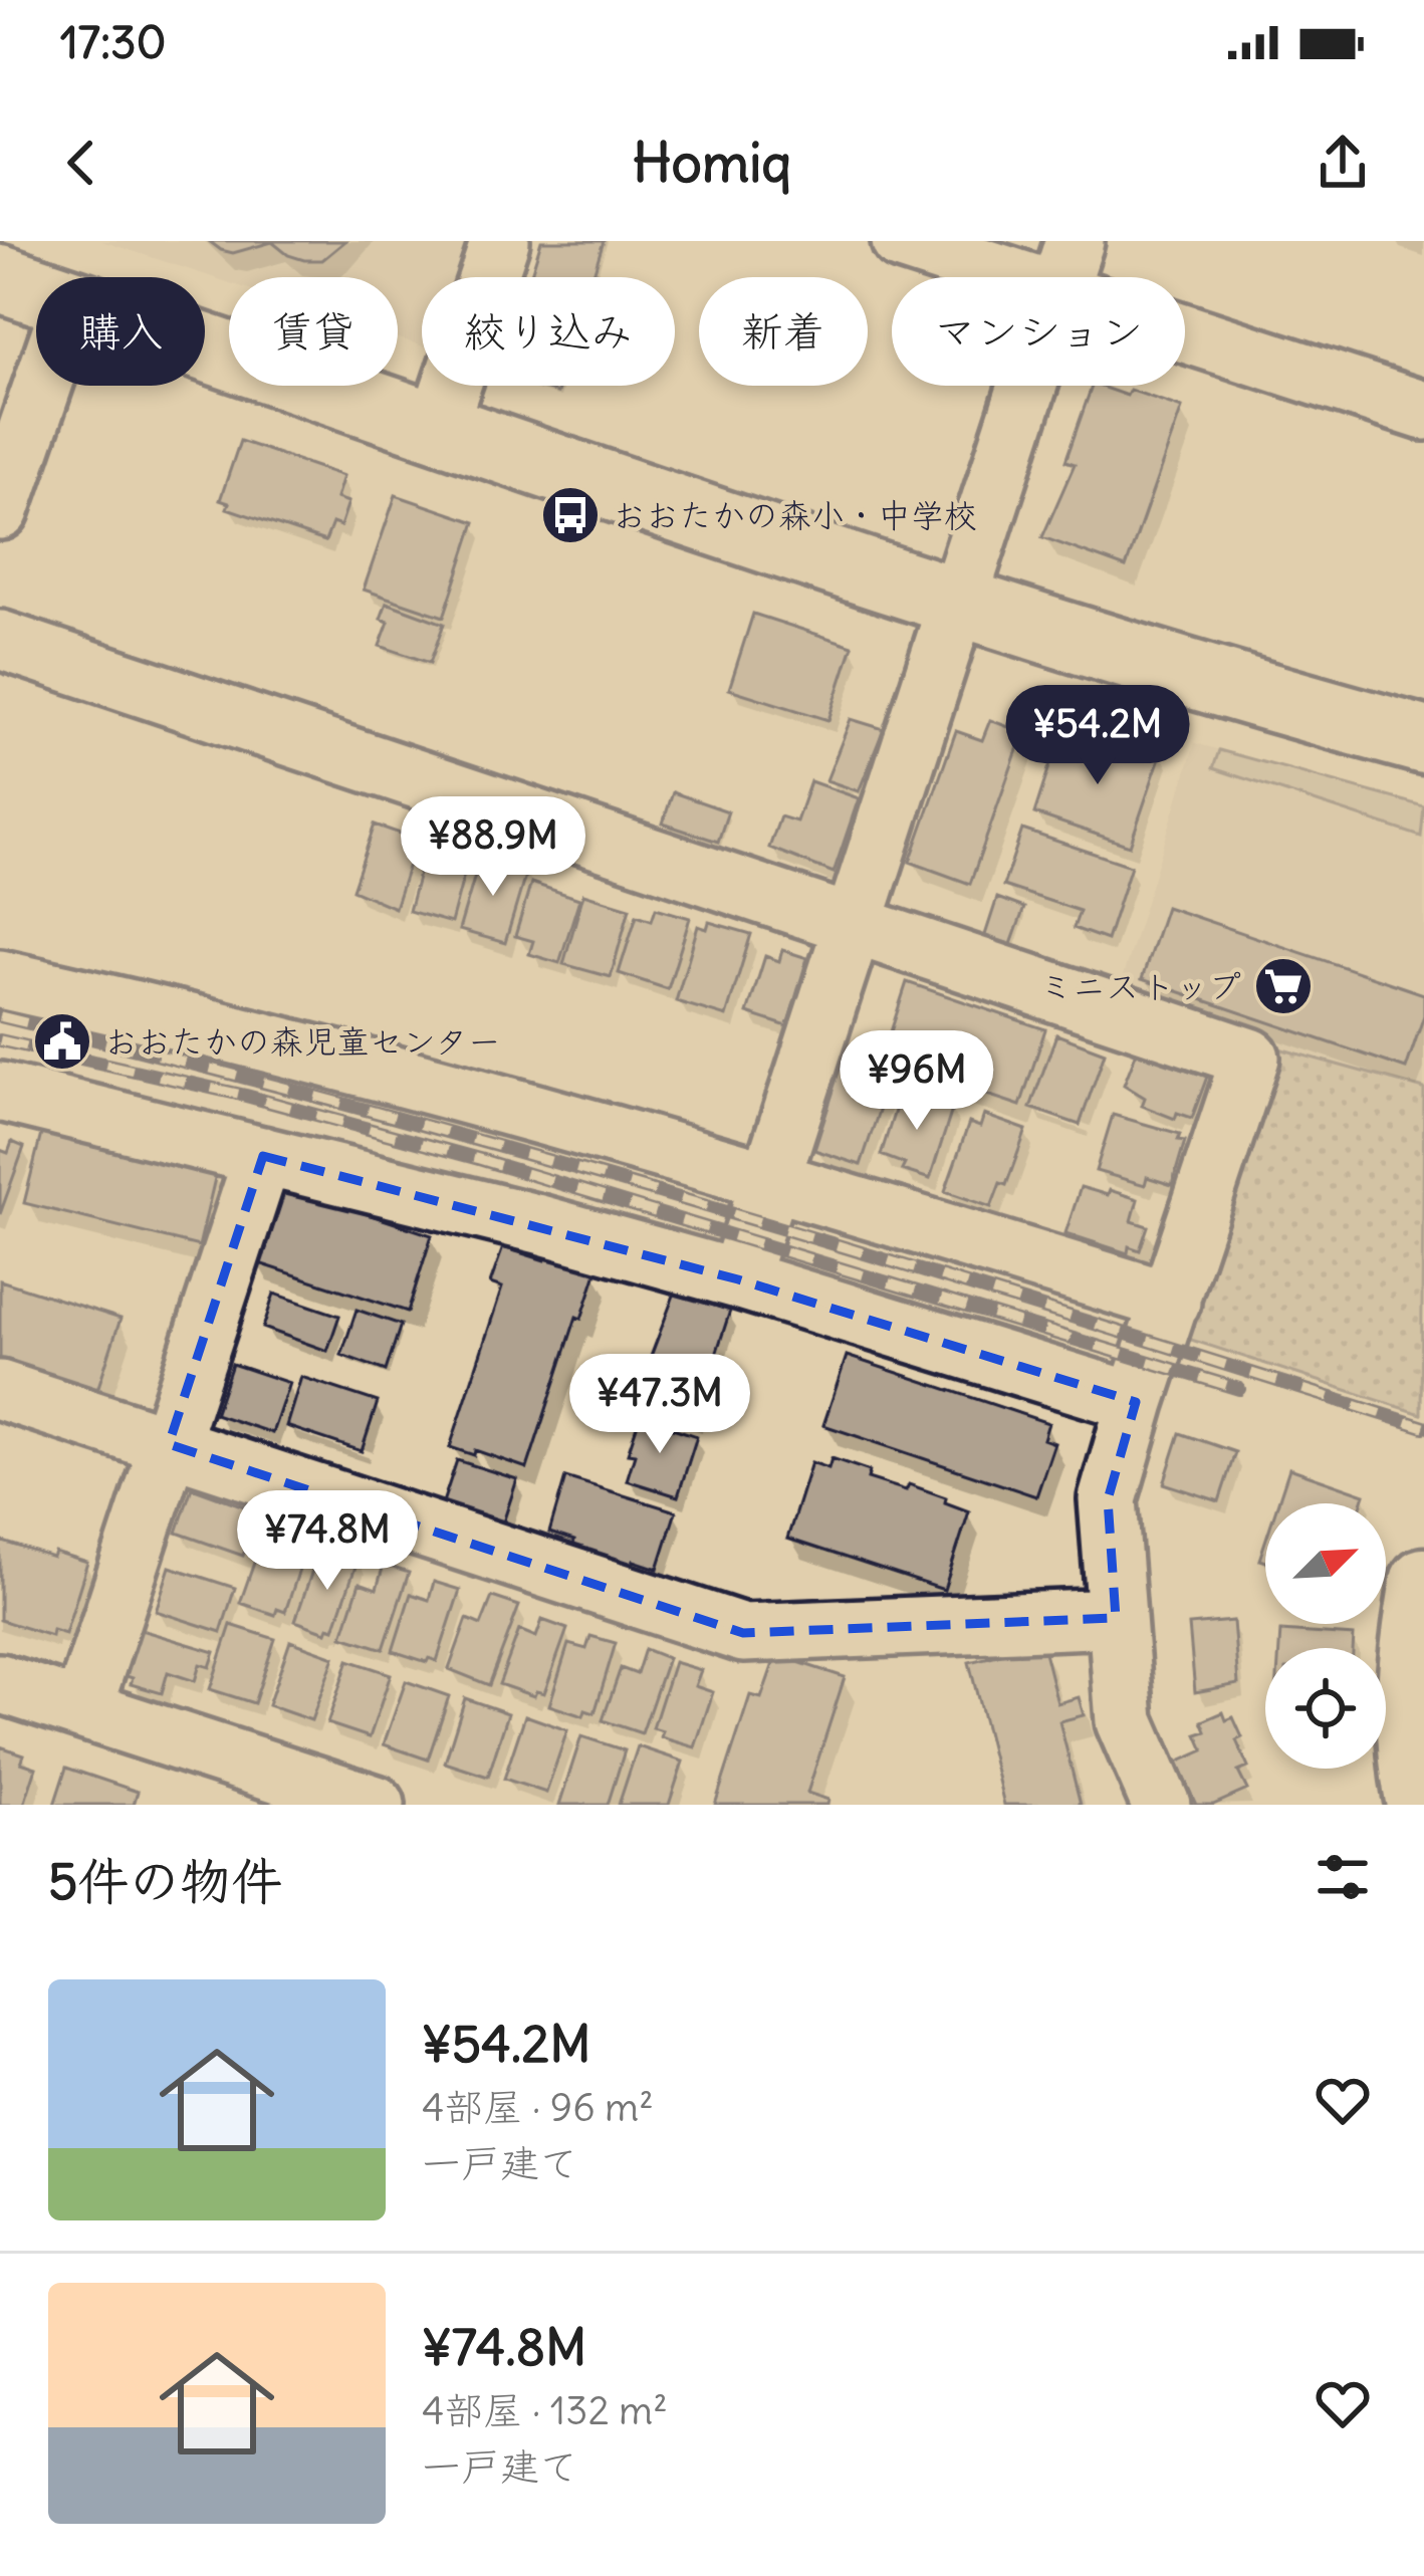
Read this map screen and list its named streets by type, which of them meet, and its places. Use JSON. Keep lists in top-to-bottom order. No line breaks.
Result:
{"places":{"bus stop":["おおたかの森小・中学校"],"supermarket":["ミニストップ"],"public building":["おおたかの森児童センター"]},"north":"top right","page":{"status":"17:30","header":"Homiq","chip":["購入","賃貸","絞り込み","新着","マンション"],"price":["¥54.2M","¥88.9M","¥96M","¥47.3M","¥74.8M"],"heading":"5件の物件","list":[{"name":"¥54.2M","note":"4部屋 · 96 m² · 一戸建て"},{"name":"¥74.8M","note":"4部屋 · 132 m² · 一戸建て"}]}}
